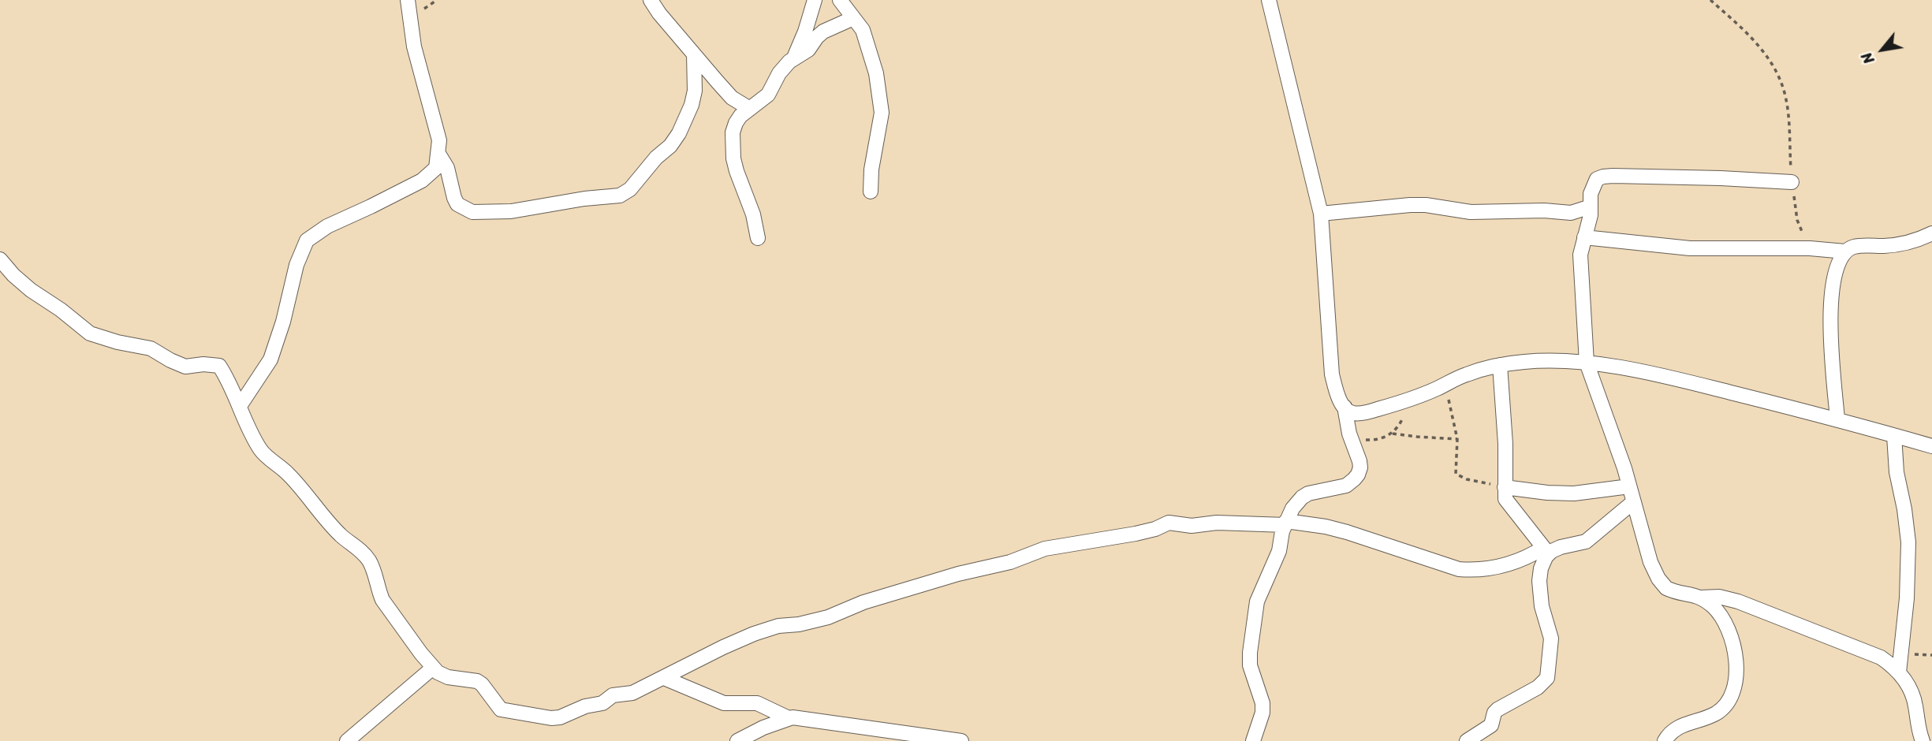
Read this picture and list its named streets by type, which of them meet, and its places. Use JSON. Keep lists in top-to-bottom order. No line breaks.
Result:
{"north":"bottom left"}
